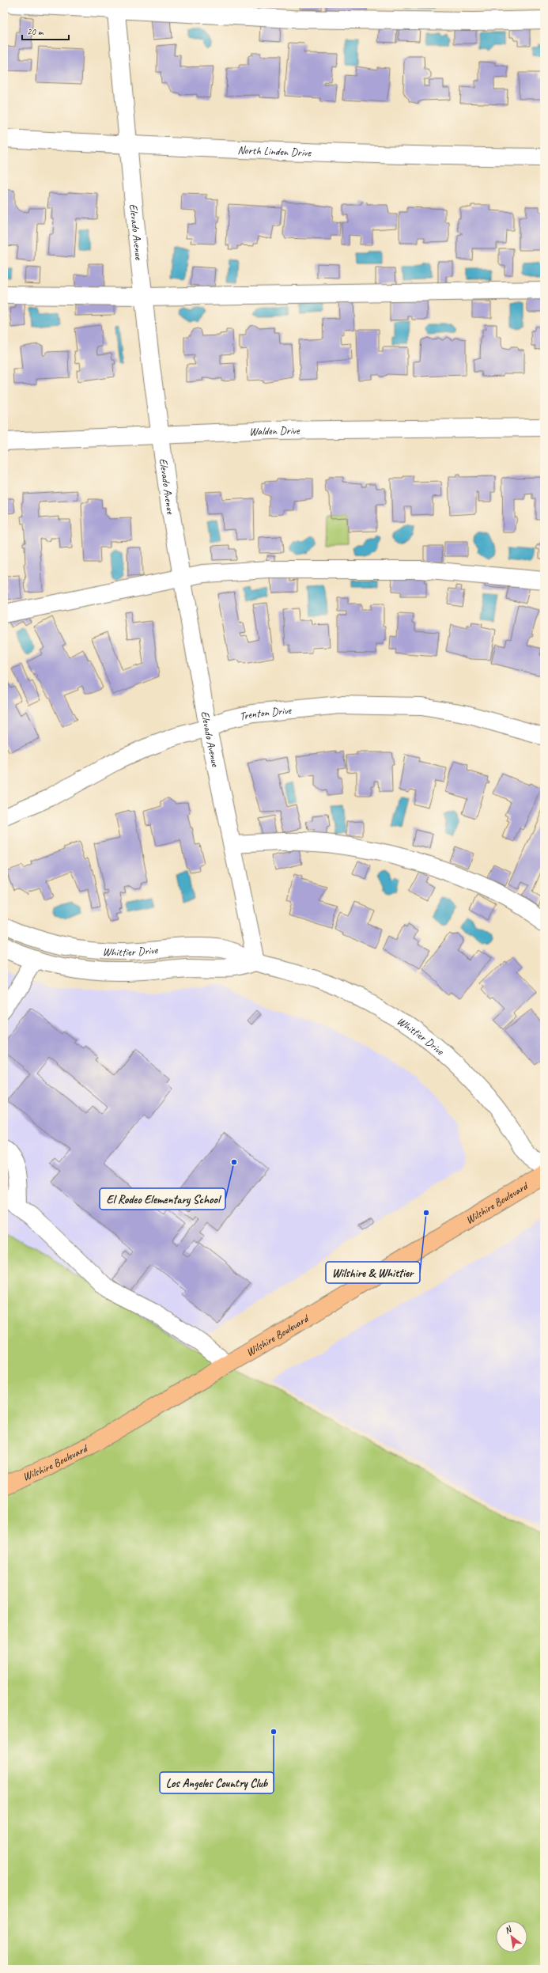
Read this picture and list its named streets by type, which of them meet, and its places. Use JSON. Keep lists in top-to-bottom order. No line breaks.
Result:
{"streets":{"main road":["Wilshire Boulevard"],"street":["North Linden Drive","Elevado Avenue","Walden Drive","Trenton Drive","Whittier Drive"]},"crossings":[["North Linden Drive","Elevado Avenue"],["Elevado Avenue","Walden Drive"],["Elevado Avenue","Trenton Drive"],["Elevado Avenue","Whittier Drive"]],"places":["El Rodeo Elementary School","Wilshire & Whittier","Los Angeles Country Club"],"scale_bar":"20 m","north":"top left"}
